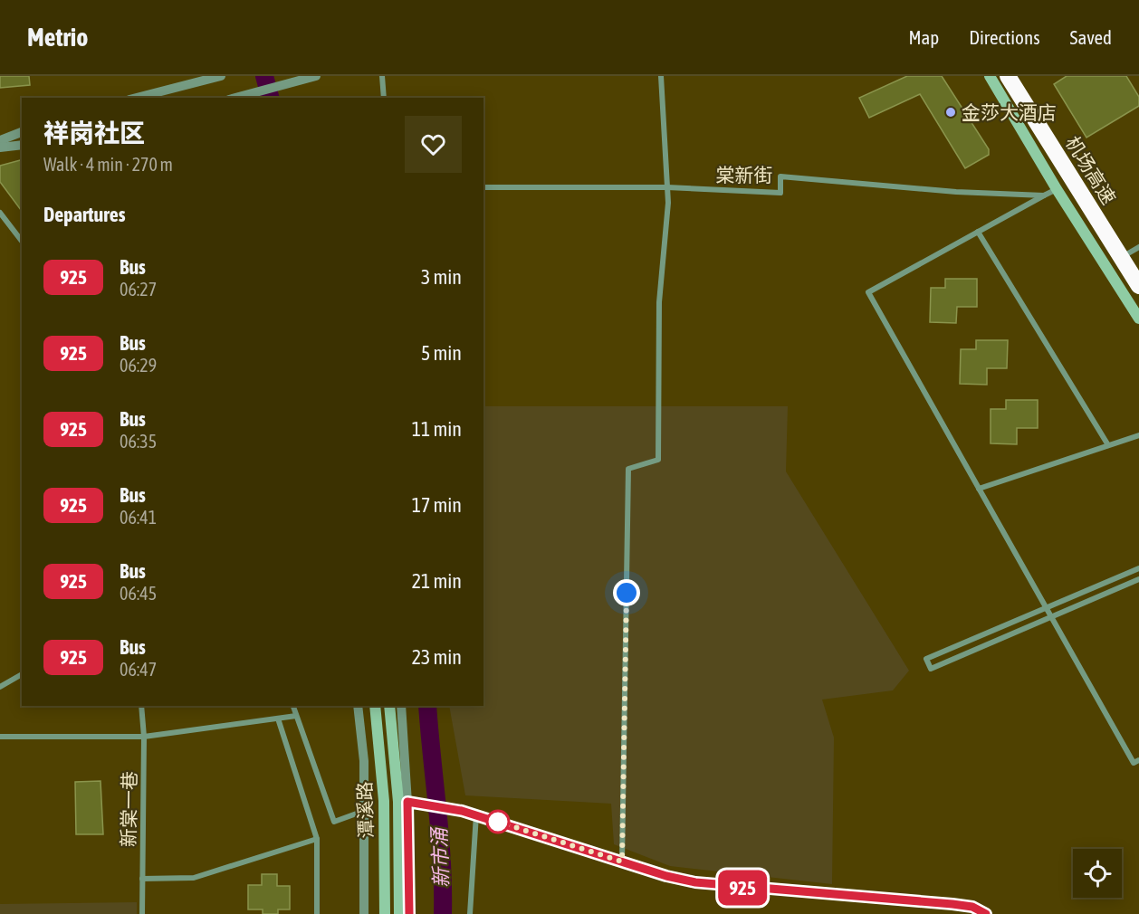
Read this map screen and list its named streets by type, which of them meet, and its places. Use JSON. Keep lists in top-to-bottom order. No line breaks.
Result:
{"streets":{"highway":["机场高速"],"main road":["潭溪路"],"street":["棠新街","新棠一巷"]},"water":["新市涌"],"places":["金莎大酒店"],"lines":["bus line 925"],"page":{"header":"Metrio","nav":["Map","Directions","Saved"],"on_map":"925","heading":[["祥岗社区","Walk · 4 min · 270 m"],"Departures"],"list":[{"mark":"925","name":"Bus","note":"06:27","value":"3 min"},{"mark":"925","name":"Bus","note":"06:29","value":"5 min"},{"mark":"925","name":"Bus","note":"06:35","value":"11 min"},{"mark":"925","name":"Bus","note":"06:41","value":"17 min"},{"mark":"925","name":"Bus","note":"06:45","value":"21 min"},{"mark":"925","name":"Bus","note":"06:47","value":"23 min"}]}}
